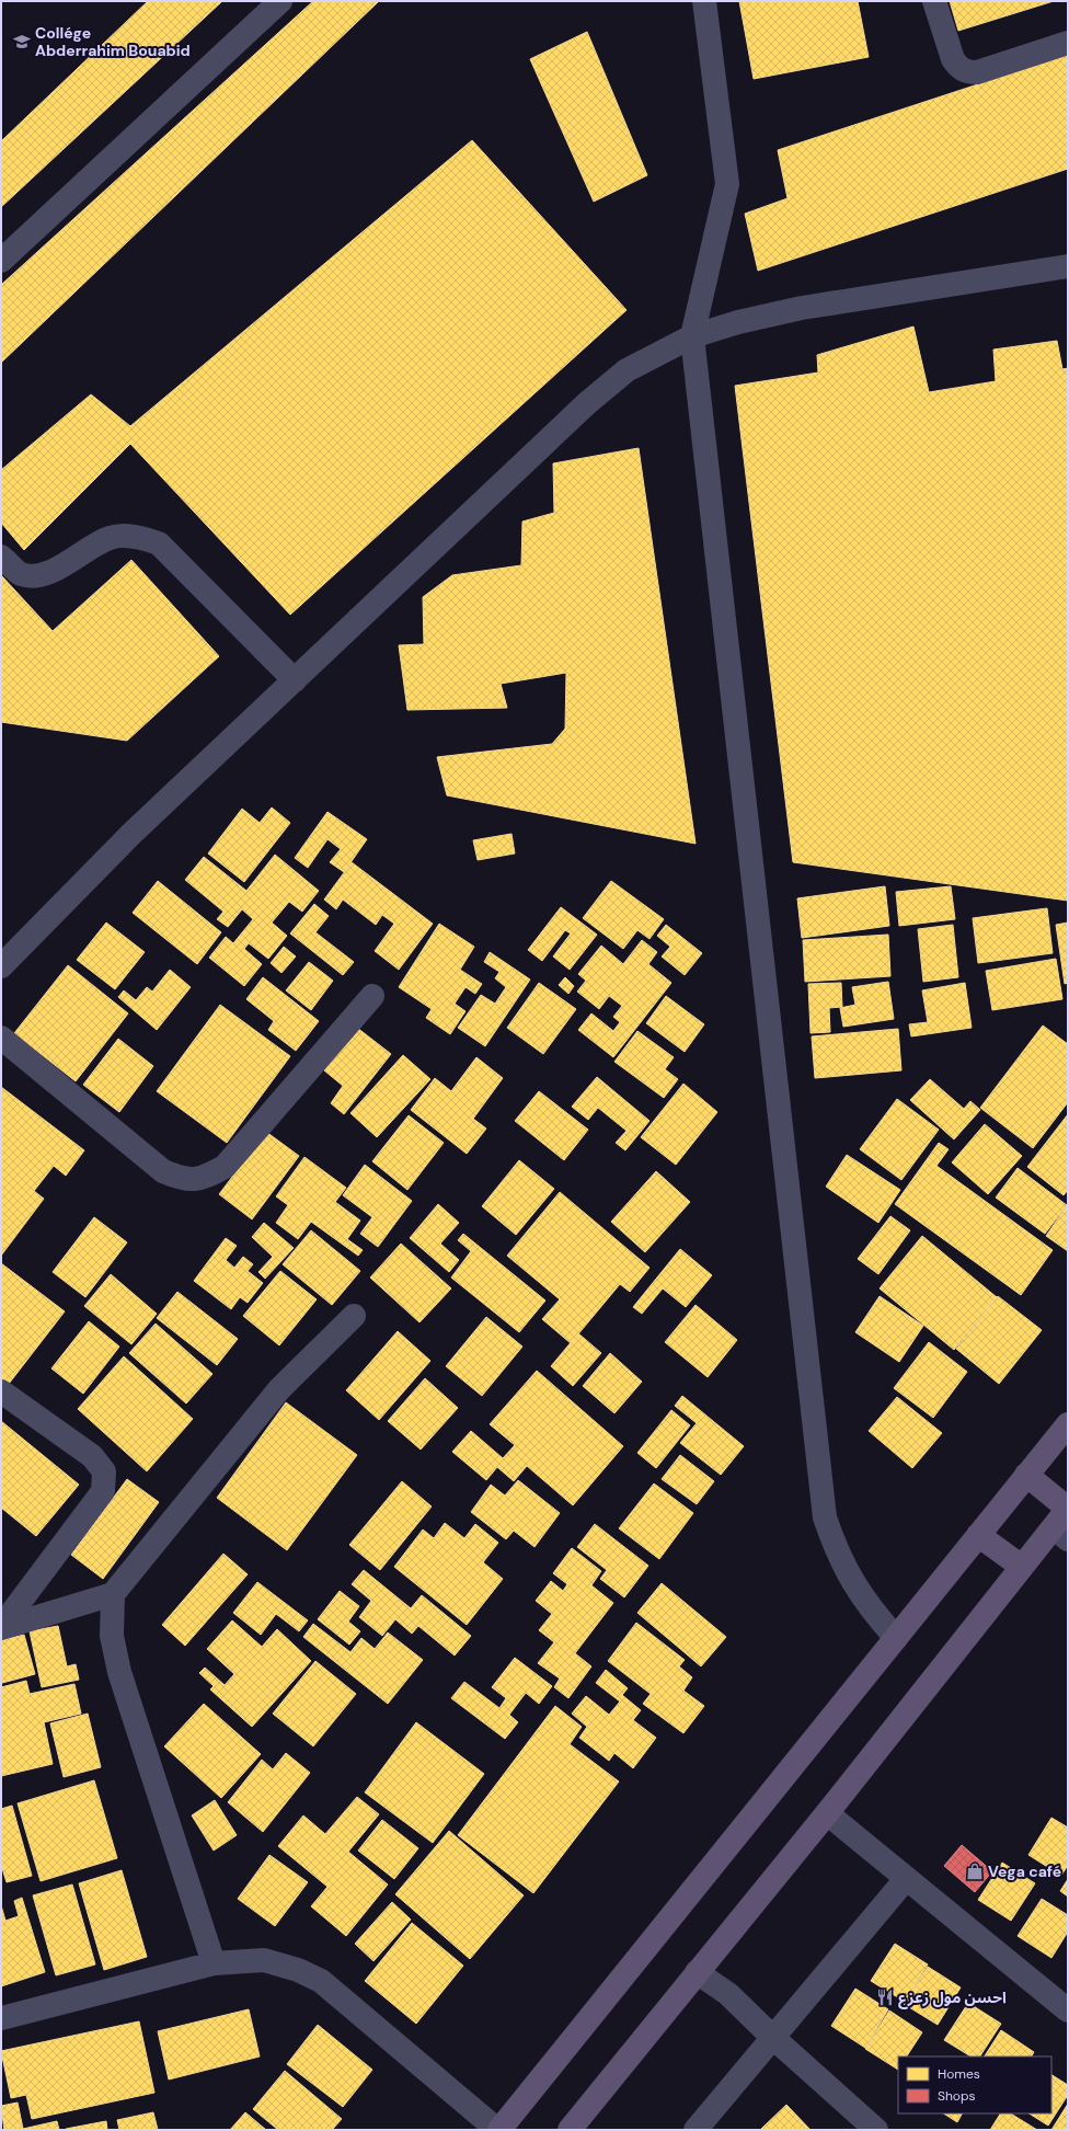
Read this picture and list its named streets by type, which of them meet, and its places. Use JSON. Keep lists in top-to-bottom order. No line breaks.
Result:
{"places":{"school or university":["Collége Abderrahim Bouabid"],"shop":["Vega café"],"restaurant":["احسن مول زعزع"]},"legend":["Homes","Shops"]}
